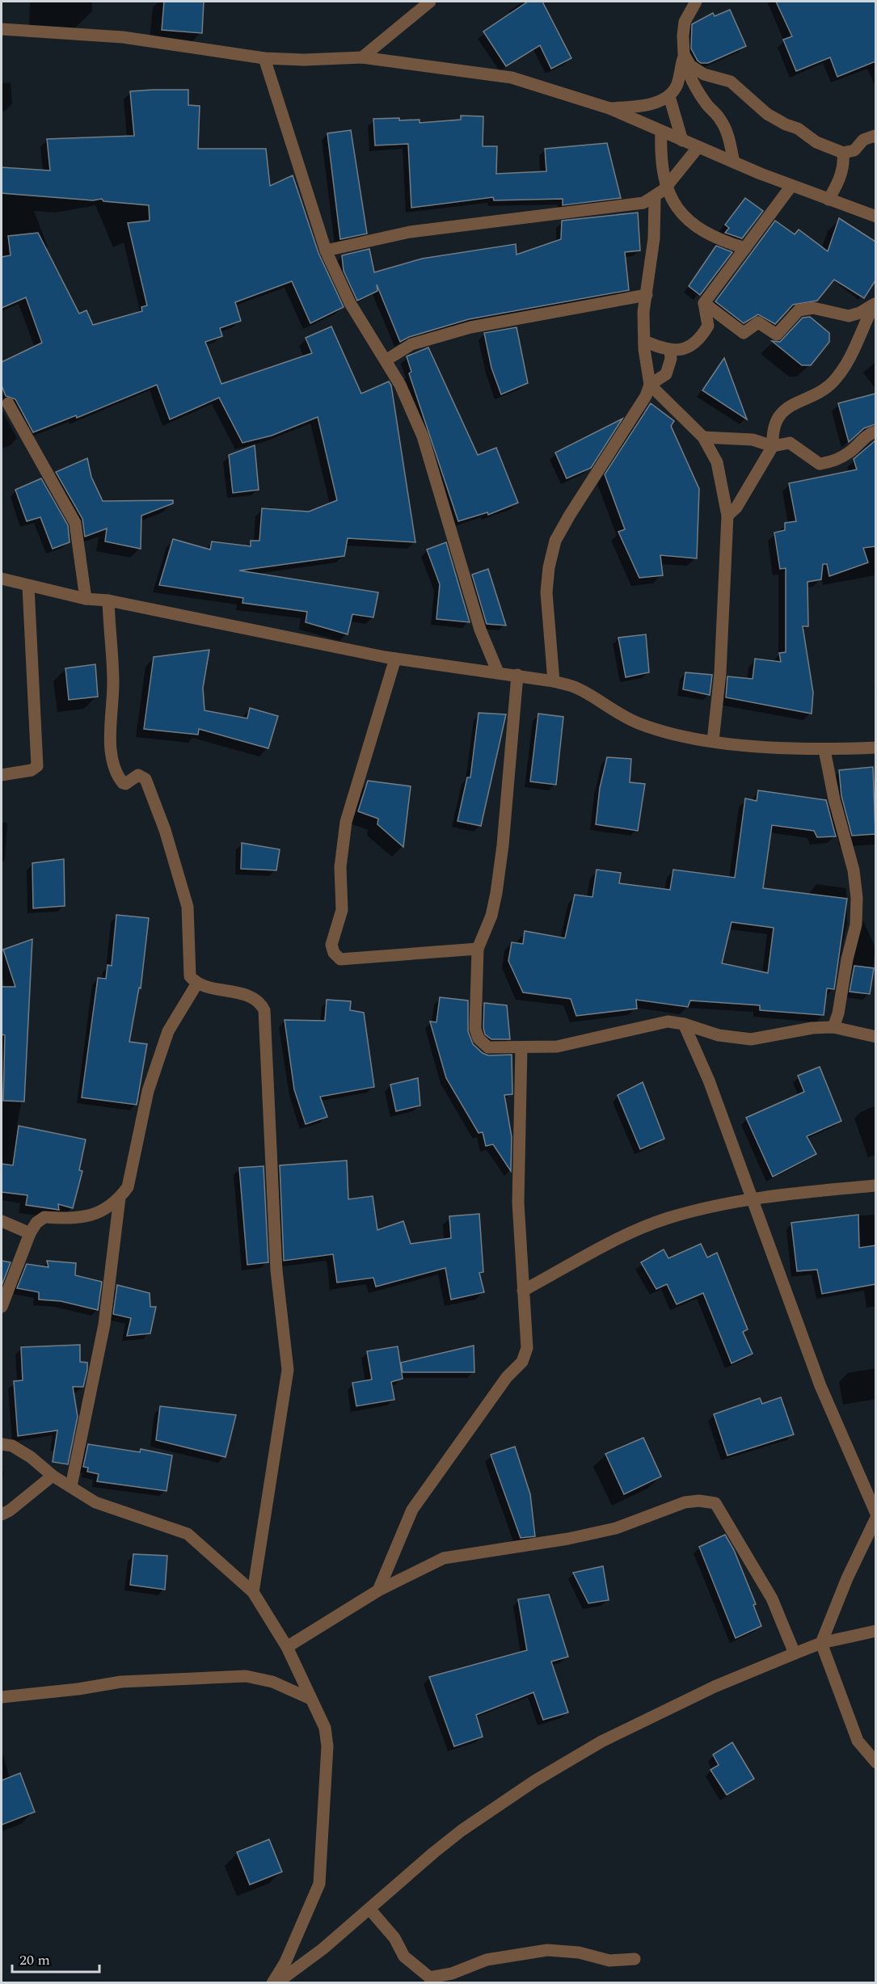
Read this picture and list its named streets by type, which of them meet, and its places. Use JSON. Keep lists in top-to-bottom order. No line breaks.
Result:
{"scale_bar":"20 m"}
